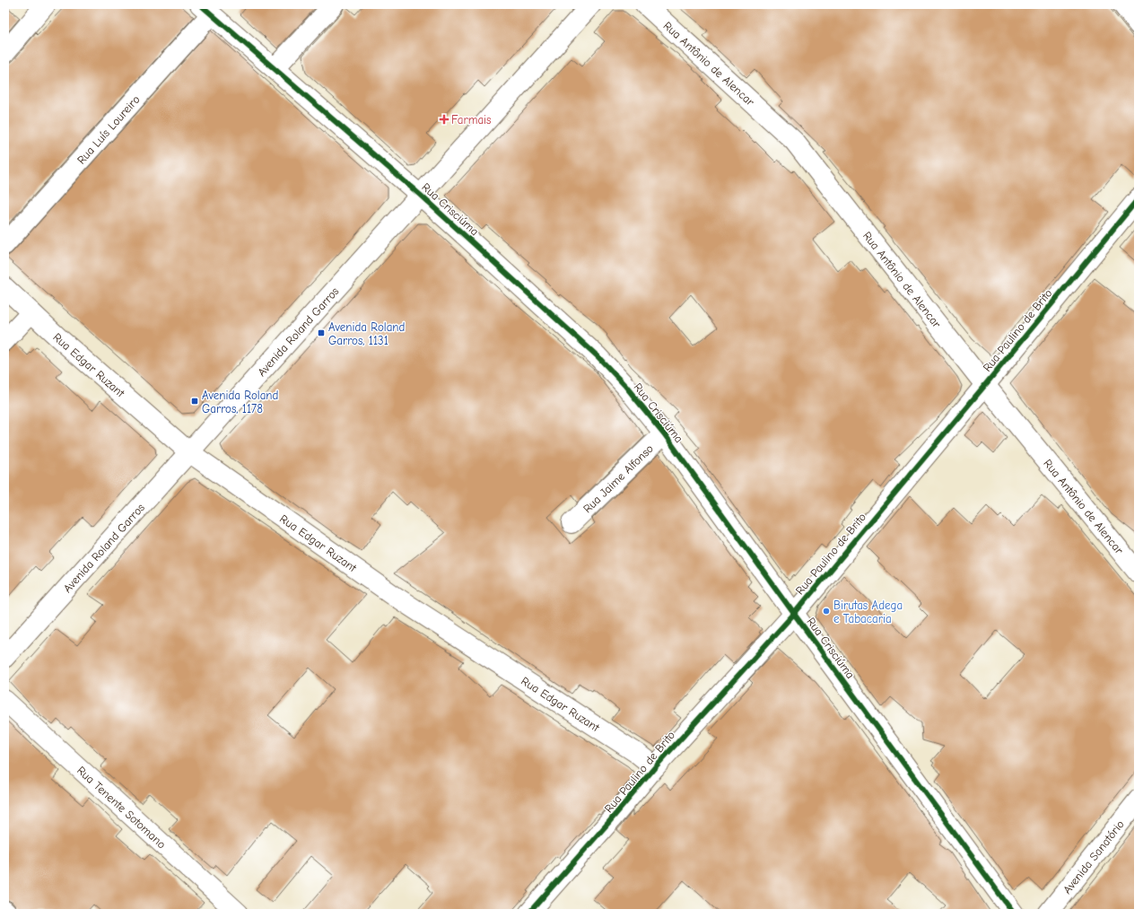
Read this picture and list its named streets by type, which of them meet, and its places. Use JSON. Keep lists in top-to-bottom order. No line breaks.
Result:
{"streets":{"street":["Rua Antônio de Alencar","Rua Luís Loureiro","Rua Crisciúma","Rua Paulino de Brito","Avenida Roland Garros","Rua Edgar Ruzant","Rua Jaime Alfonso","Rua Tenente Sotomano","Avenida Sanatório"]},"crossings":[["Rua Antônio de Alencar","Rua Paulino de Brito"],["Rua Luís Loureiro","Rua Crisciúma"],["Rua Crisciúma","Rua Paulino de Brito"],["Rua Crisciúma","Avenida Roland Garros"],["Rua Crisciúma","Rua Jaime Alfonso"],["Rua Paulino de Brito","Rua Edgar Ruzant"],["Avenida Roland Garros","Rua Edgar Ruzant"]],"places":{"health":["Farmais"],"transit":["Avenida Roland Garros, 1131","Avenida Roland Garros, 1178"],"other":["Birutas Adega e Tabacaria"]}}
